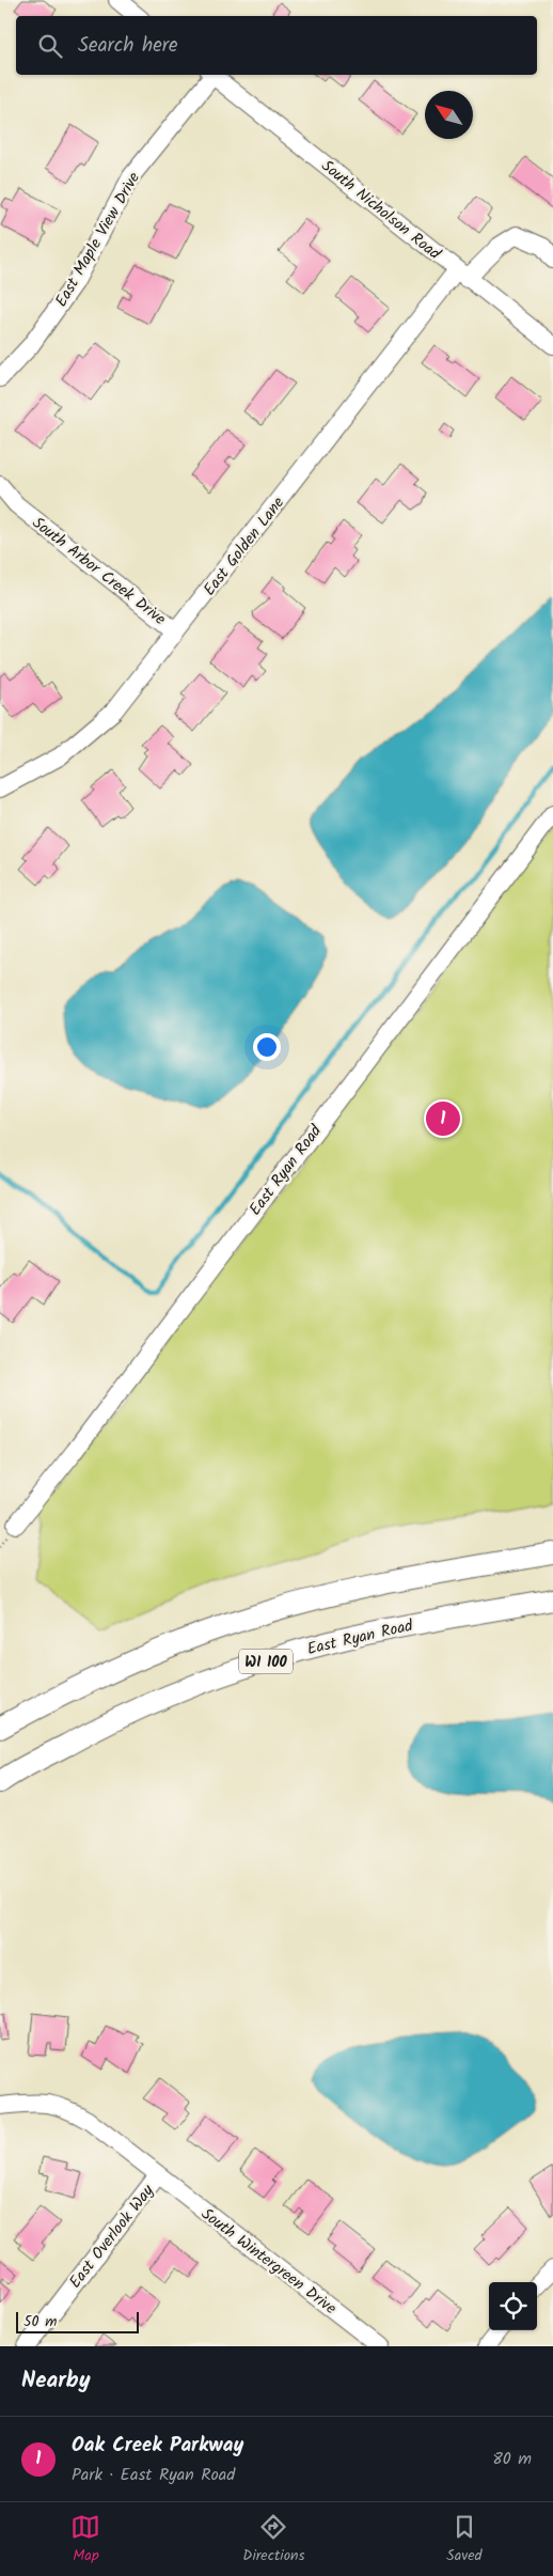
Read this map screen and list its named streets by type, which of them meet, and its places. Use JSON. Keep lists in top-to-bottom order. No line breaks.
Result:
{"streets":{"main road":["East Ryan Road","WI 100"],"street":["South Nicholson Road","East Maple View Drive","East Golden Lane","South Arbor Creek Drive","East Overlook Way","South Wintergreen Drive"]},"crossings":[["South Nicholson Road","East Golden Lane"],["East Golden Lane","South Arbor Creek Drive"],["East Overlook Way","South Wintergreen Drive"]],"scale_bar":"50 m","north":"top left","page":{"search":"Search here","pins":"1","scale":"50 m","heading":"Nearby","list":[{"mark":"1","name":"Oak Creek Parkway","note":"Park · East Ryan Road","value":"80 m"}],"nav":["Map","Directions","Saved"]}}
